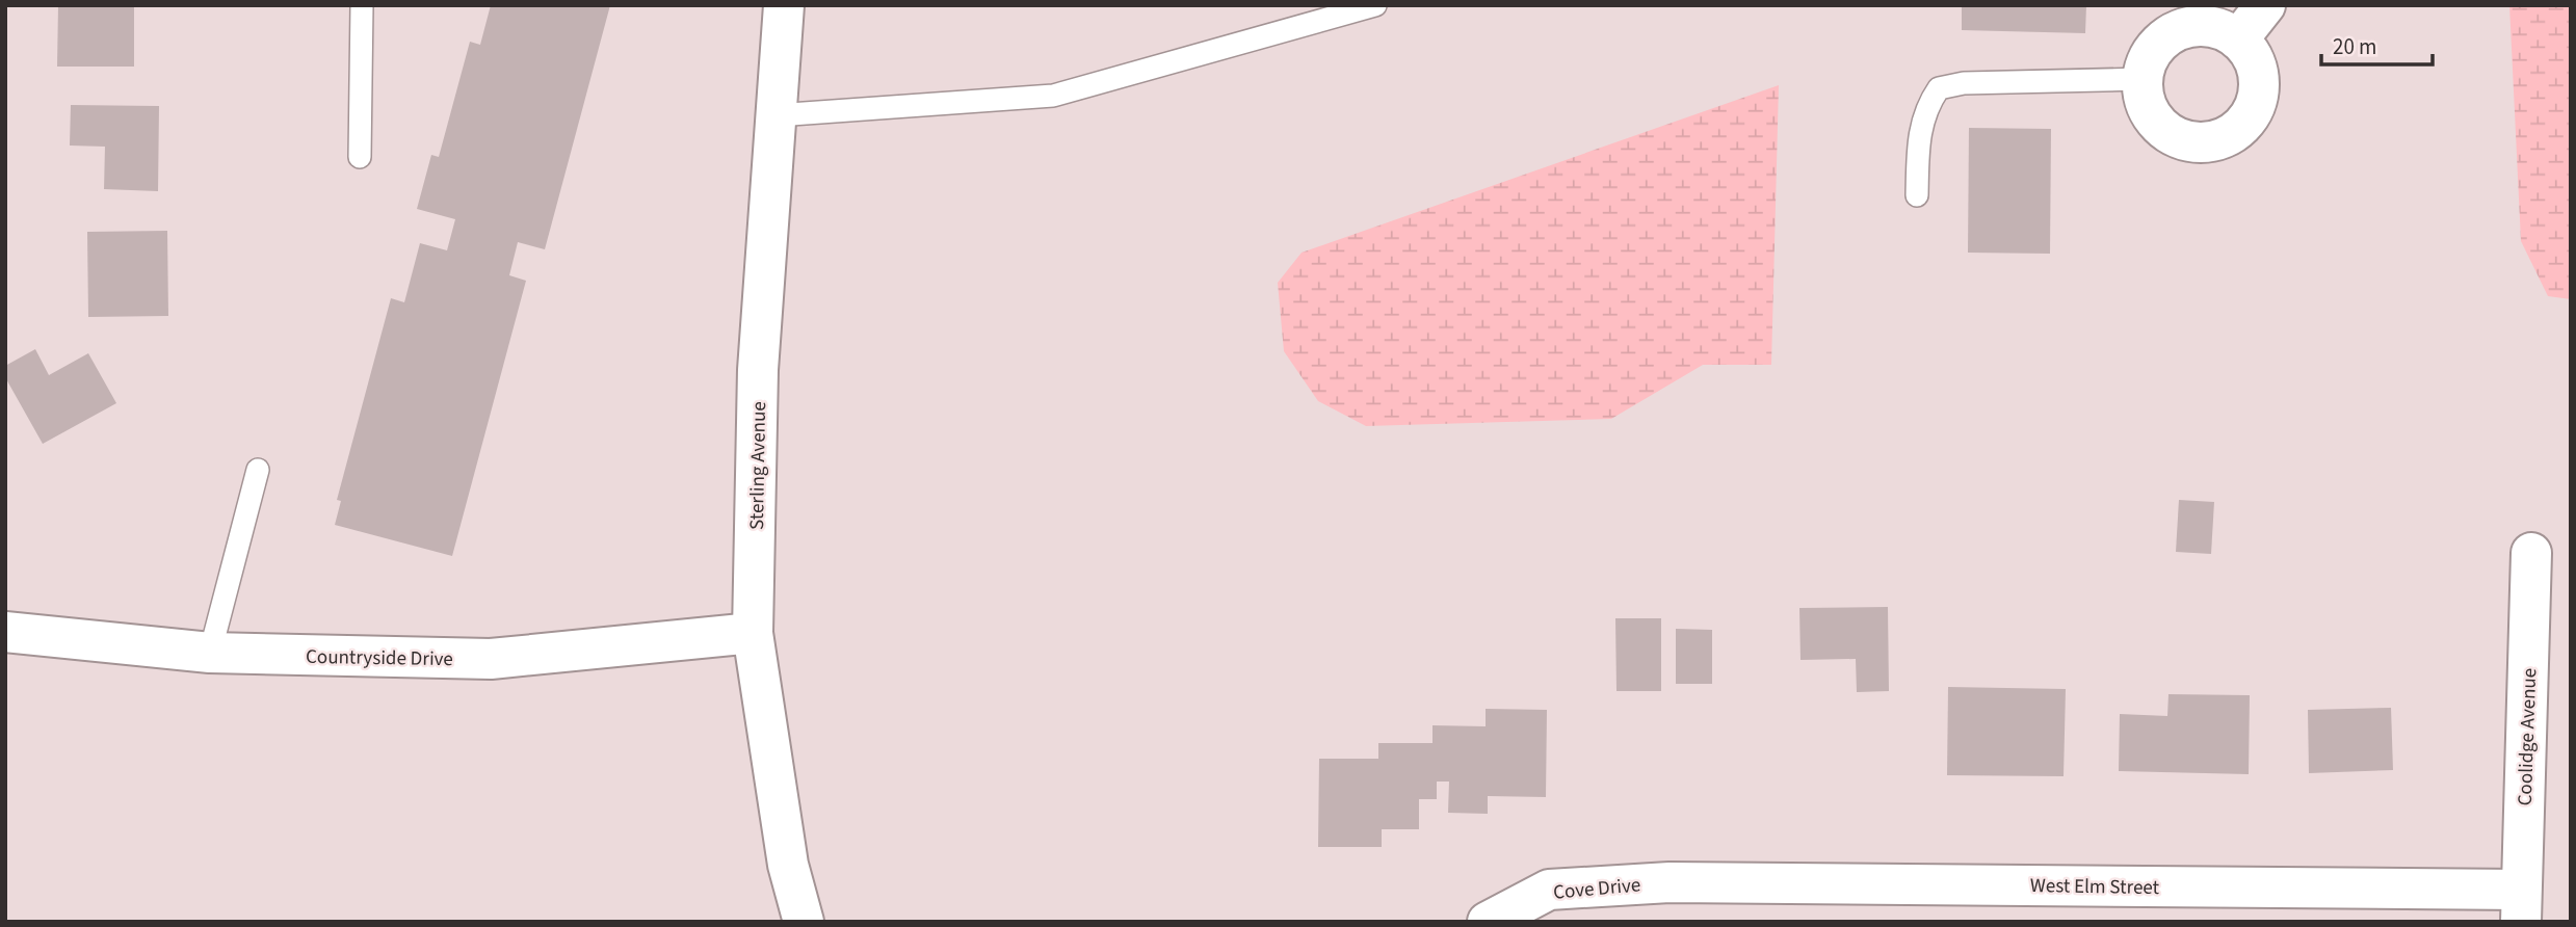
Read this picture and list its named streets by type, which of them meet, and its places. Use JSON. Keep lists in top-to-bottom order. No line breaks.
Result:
{"streets":{"street":["Sterling Avenue","Countryside Drive","Coolidge Avenue","West Elm Street","Cove Drive"]},"crossings":[["Sterling Avenue","Countryside Drive"],["Coolidge Avenue","West Elm Street"],["West Elm Street","Cove Drive"]],"scale_bar":"20 m"}
